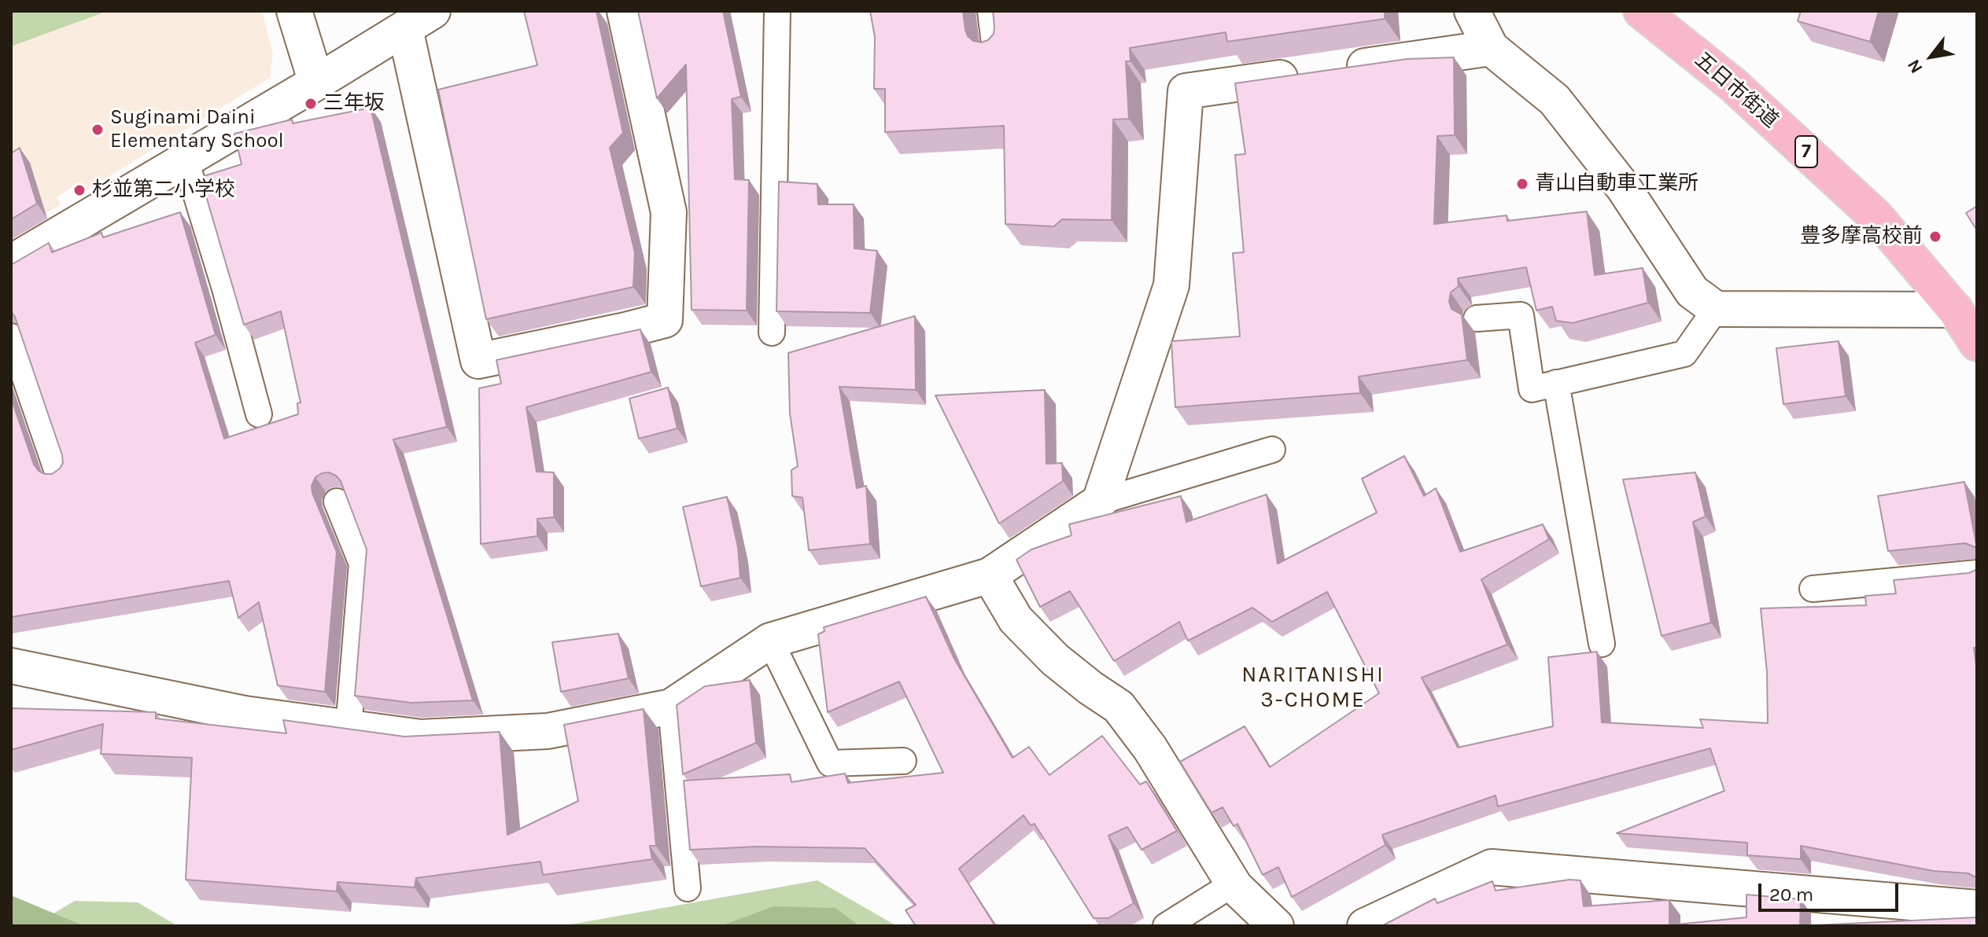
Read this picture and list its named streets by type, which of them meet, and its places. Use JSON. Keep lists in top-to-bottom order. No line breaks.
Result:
{"streets":{"main road":["五日市街道","7"]},"districts":["NARITANISHI 3-CHOME"],"places":["三年坂","Suginami Daini Elementary School","青山自動車工業所","杉並第二小学校","豊多摩高校前"],"scale_bar":"20 m","north":"bottom left"}
